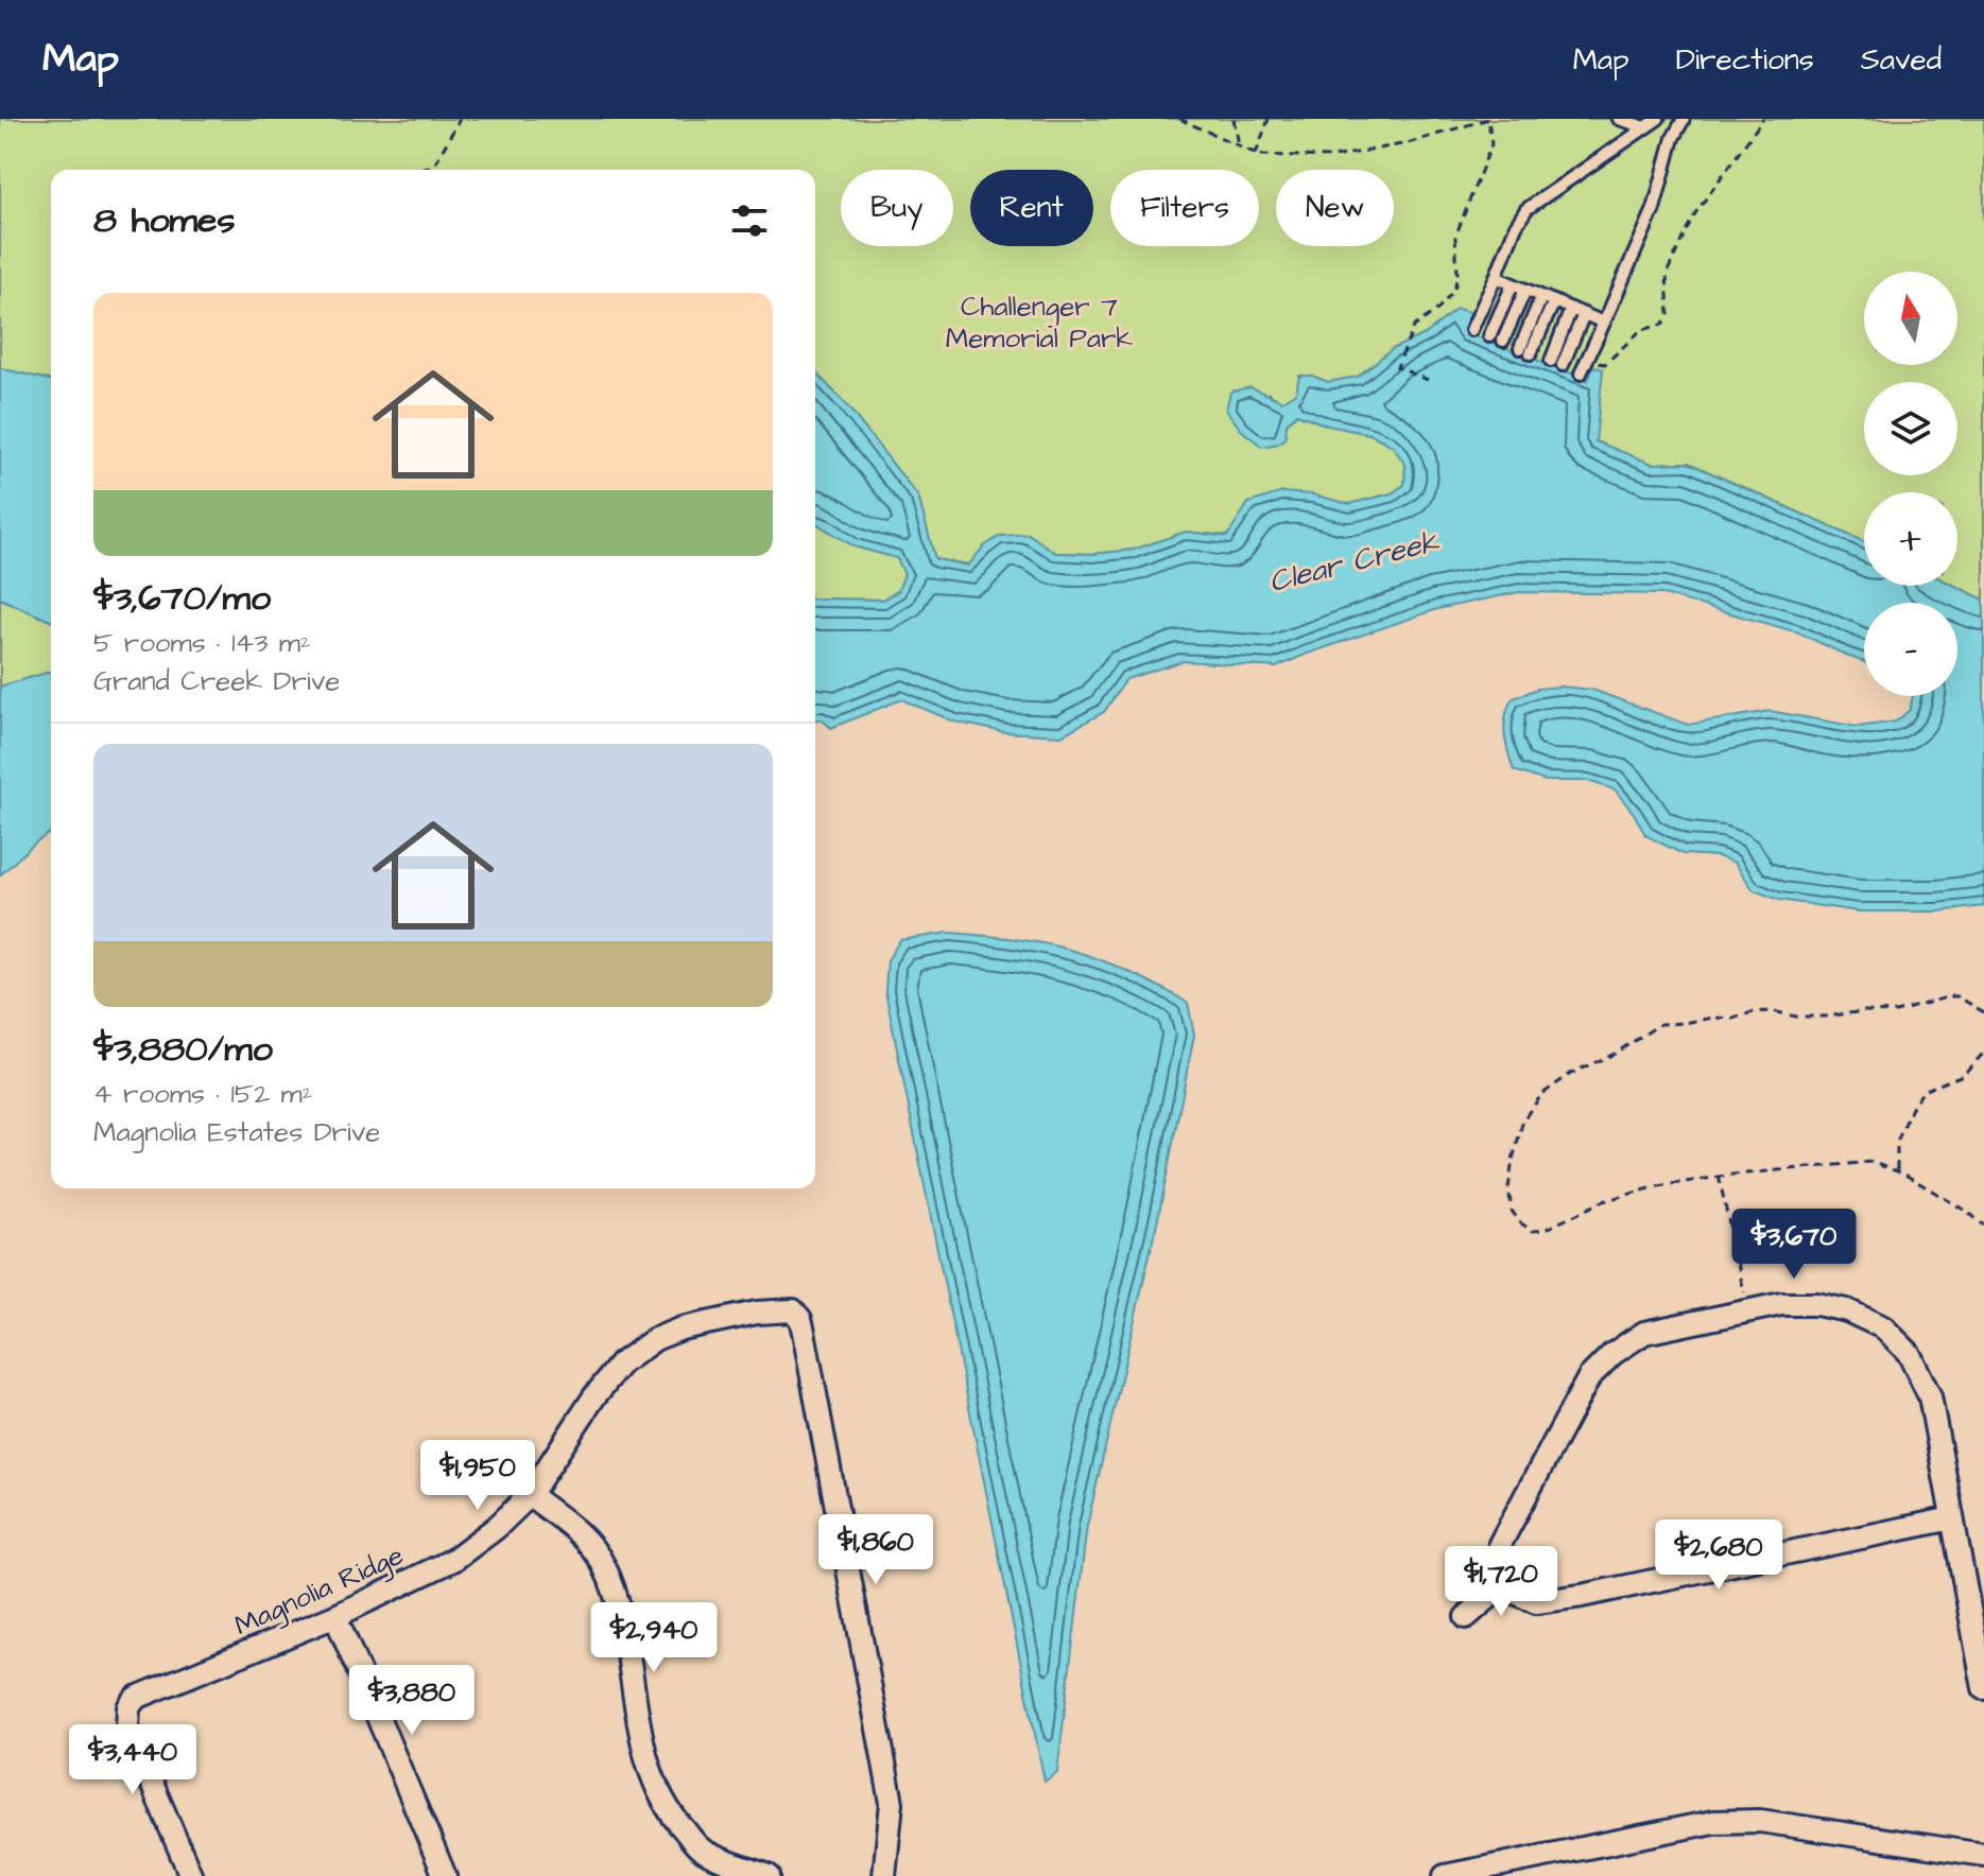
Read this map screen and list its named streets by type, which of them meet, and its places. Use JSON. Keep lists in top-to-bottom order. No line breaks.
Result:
{"streets":{"street":["Magnolia Ridge"]},"water":["Clear Creek"],"parks":["Challenger 7 Memorial Park"],"north":"top","page":{"header":"Map","nav":["Map","Directions","Saved"],"chip":["Buy","Rent","Filters","New"],"heading":"8 homes","map_buttons":["+","−"],"list":[{"name":"$3,670/mo","note":"5 rooms · 143 m² · Grand Creek Drive"},{"name":"$3,880/mo","note":"4 rooms · 152 m² · Magnolia Estates Drive"}],"price":["$3,670","$1,950","$1,860","$2,680","$1,720","$2,940","$3,880","$3,440"]}}
